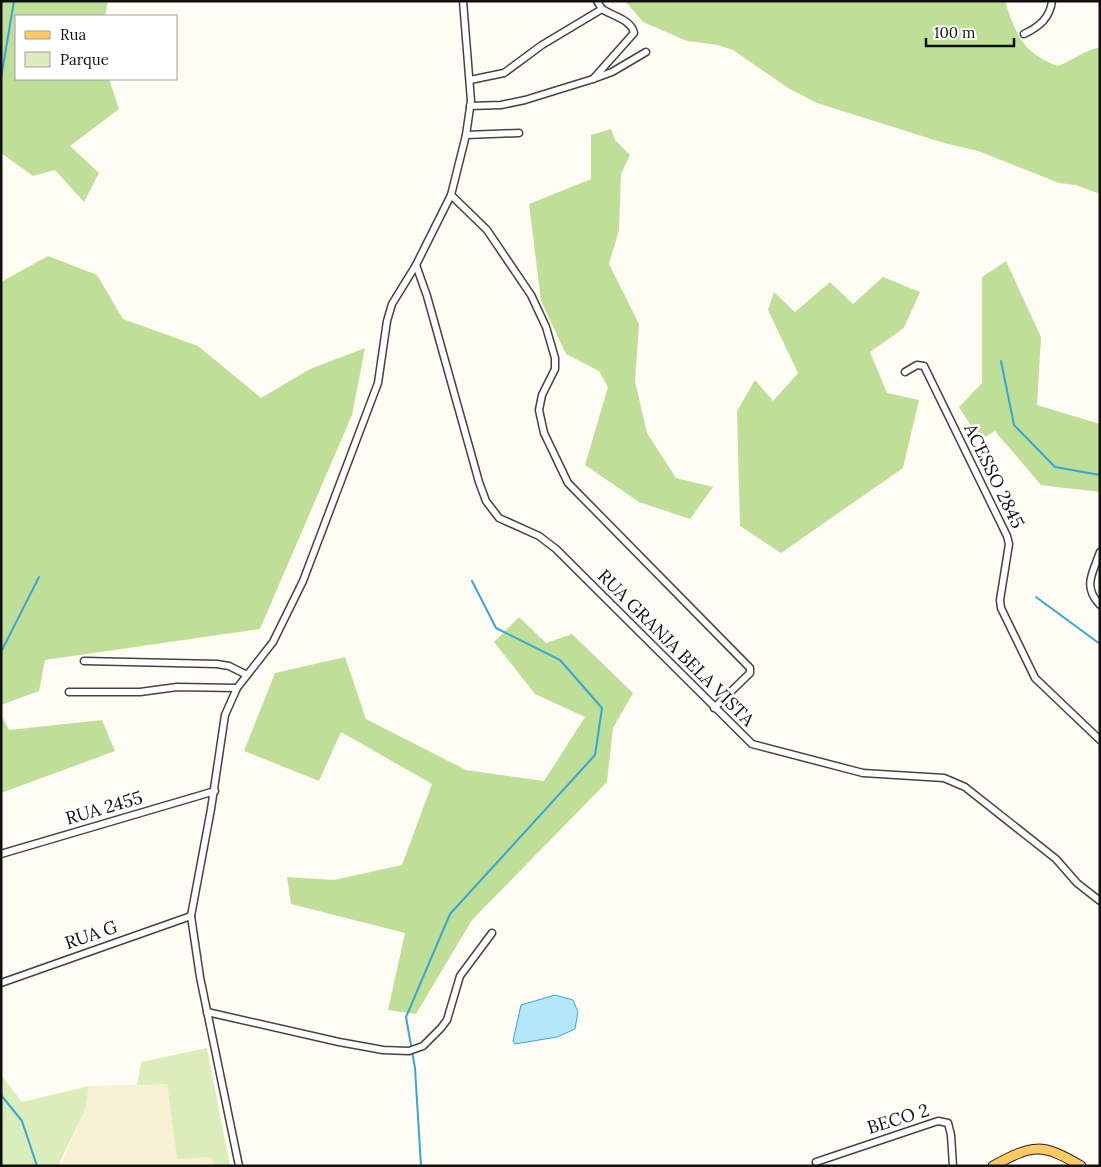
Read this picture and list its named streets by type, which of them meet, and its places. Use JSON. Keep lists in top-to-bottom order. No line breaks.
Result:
{"streets":{"street":["ACESSO 2845","RUA GRANJA BELA VISTA","RUA 2455","RUA G","BECO 2"]},"legend":["Rua","Parque"],"scale_bar":"100 m"}
